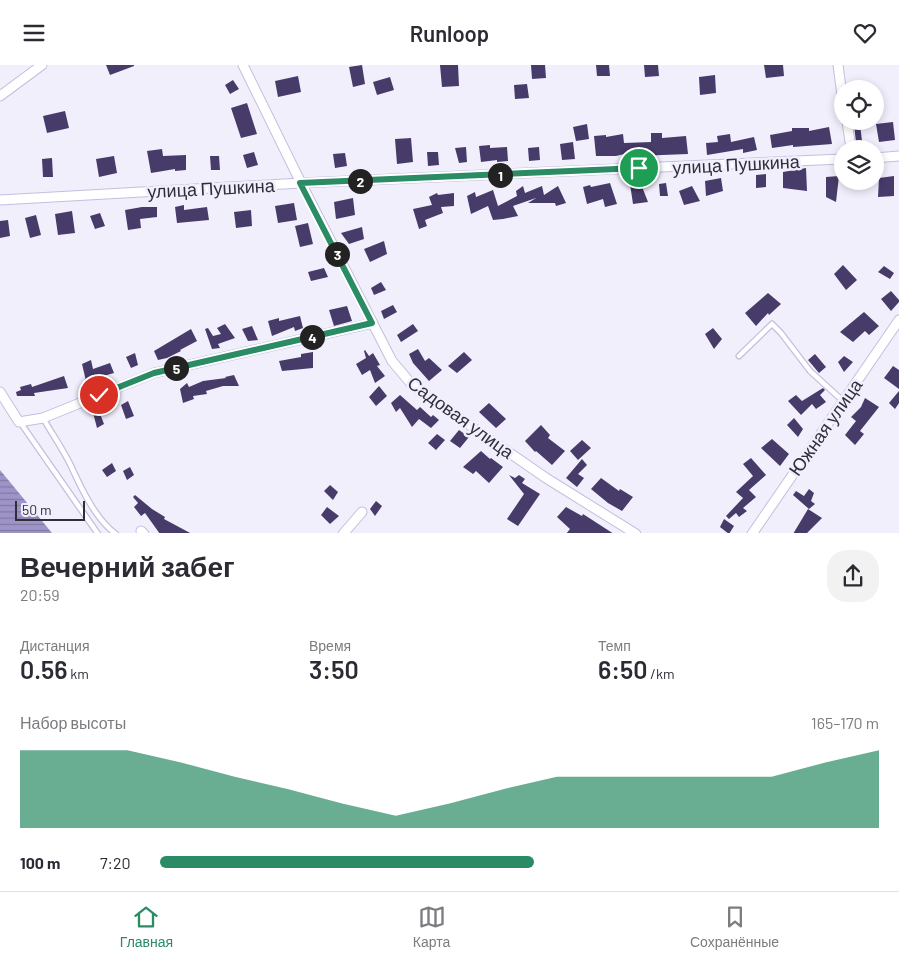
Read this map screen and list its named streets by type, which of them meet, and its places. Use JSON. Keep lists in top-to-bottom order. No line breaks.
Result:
{"streets":{"street":["улица Пушкина","Садовая улица","Южная улица"]},"crossings":[["улица Пушкина","Садовая улица"]],"scale_bar":"50 m","page":{"header":"Runloop","pins":["1","2","3","4","5"],"scale":"50 m","heading":["Вечерний забег","20:59"],"stats":[["Дистанция","0.56 km"],["Время","3:50"],["Темп","6:50 /km"]],"chart":["Набор высоты","165–170 m"],"list":[{"name":"100 m","note":"7:20"}],"tabs":["Главная","Карта","Сохранённые"]}}
